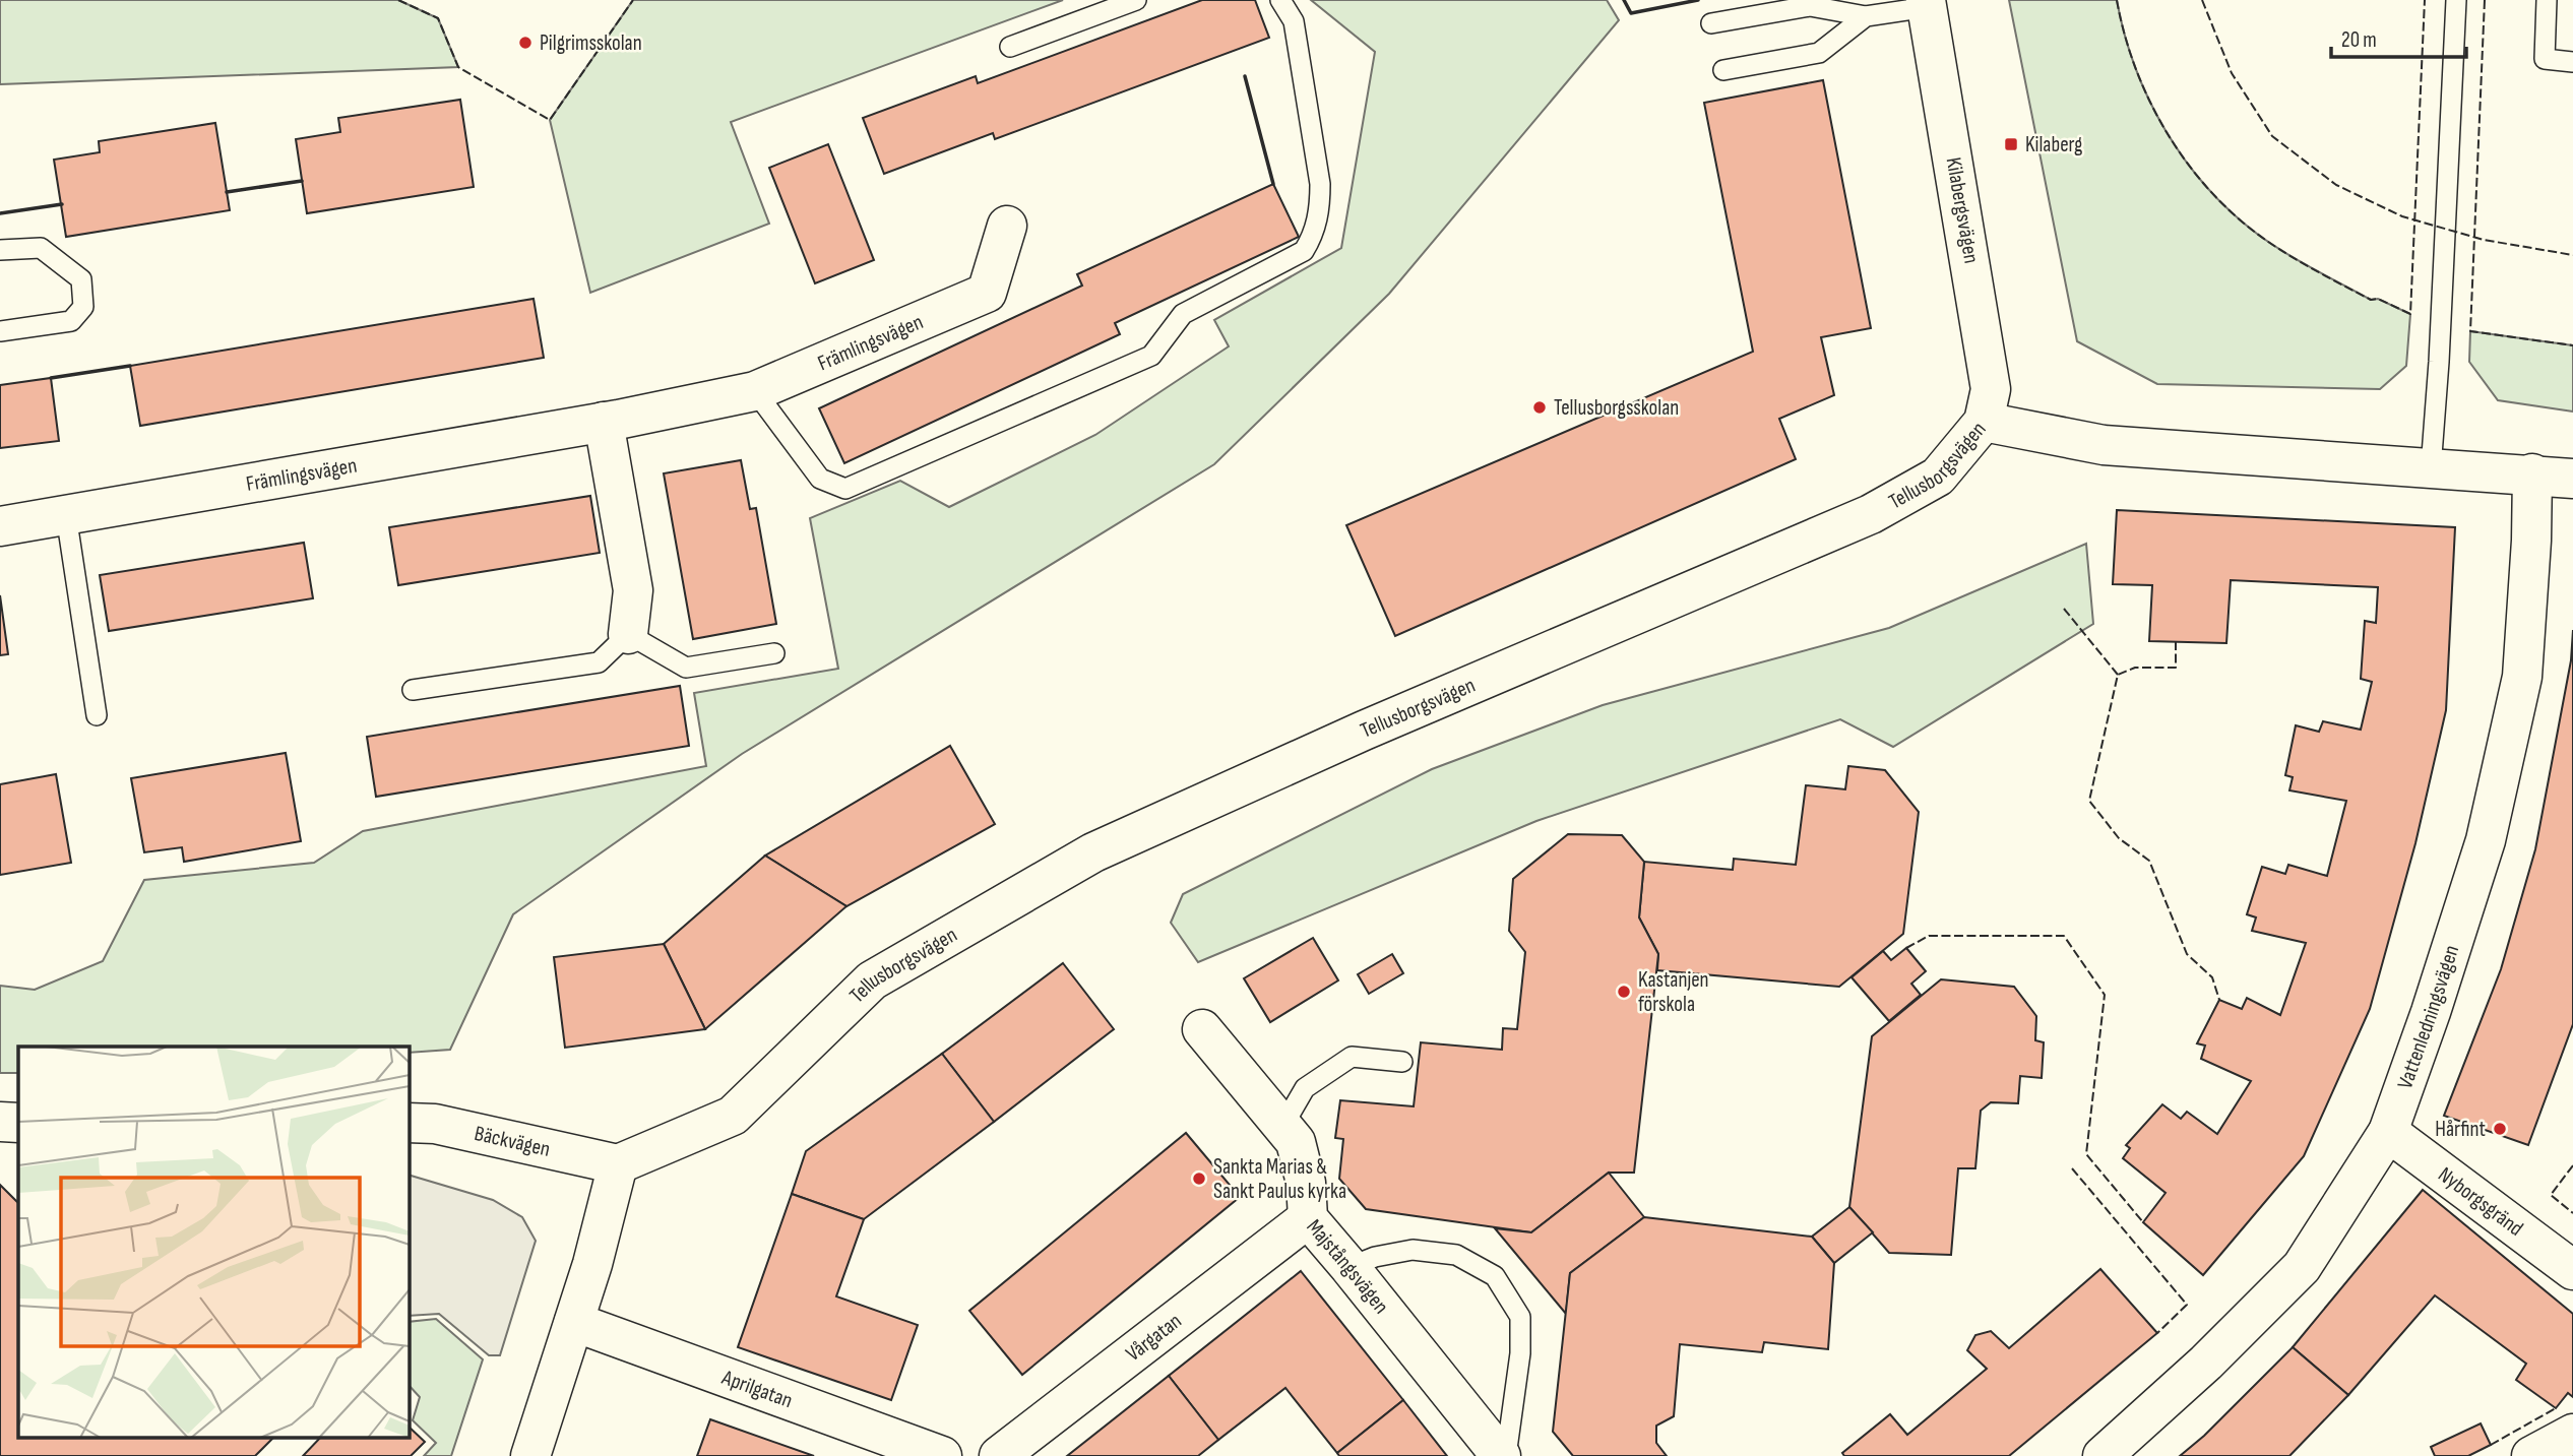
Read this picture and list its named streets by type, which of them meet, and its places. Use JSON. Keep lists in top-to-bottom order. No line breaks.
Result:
{"streets":{"street":["Kilabergsvägen","Främlingsvägen","Tellusborgsvägen","Vattenledningsvägen","Bäckvägen","Nyborgsgränd","Majstångsvägen","Vårgatan","Aprilgatan"]},"crossings":[["Kilabergsvägen","Tellusborgsvägen"],["Tellusborgsvägen","Vattenledningsvägen"],["Tellusborgsvägen","Bäckvägen"],["Vattenledningsvägen","Nyborgsgränd"],["Majstångsvägen","Vårgatan"]],"places":{"other":["Pilgrimsskolan","Tellusborgsskolan","Kastanjen förskola","Hårfint","Sankta Marias & Sankt Paulus kyrka"],"transit":["Kilaberg"]},"scale_bar":"20 m"}
